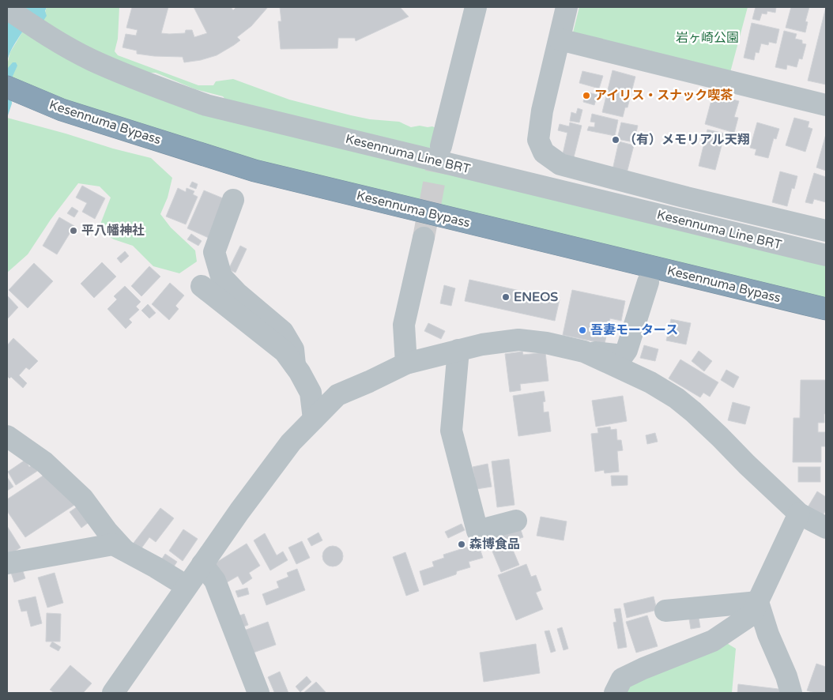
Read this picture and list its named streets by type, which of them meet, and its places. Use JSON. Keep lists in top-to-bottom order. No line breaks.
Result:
{"streets":{"highway":["Kesennuma Bypass"],"street":["Kesennuma Line BRT"]},"parks":["岩ヶ崎公園"],"places":["アイリス・スナック喫茶","（有）メモリアル天翔","平八幡神社","ENEOS","吾妻モータース","森博食品"]}
